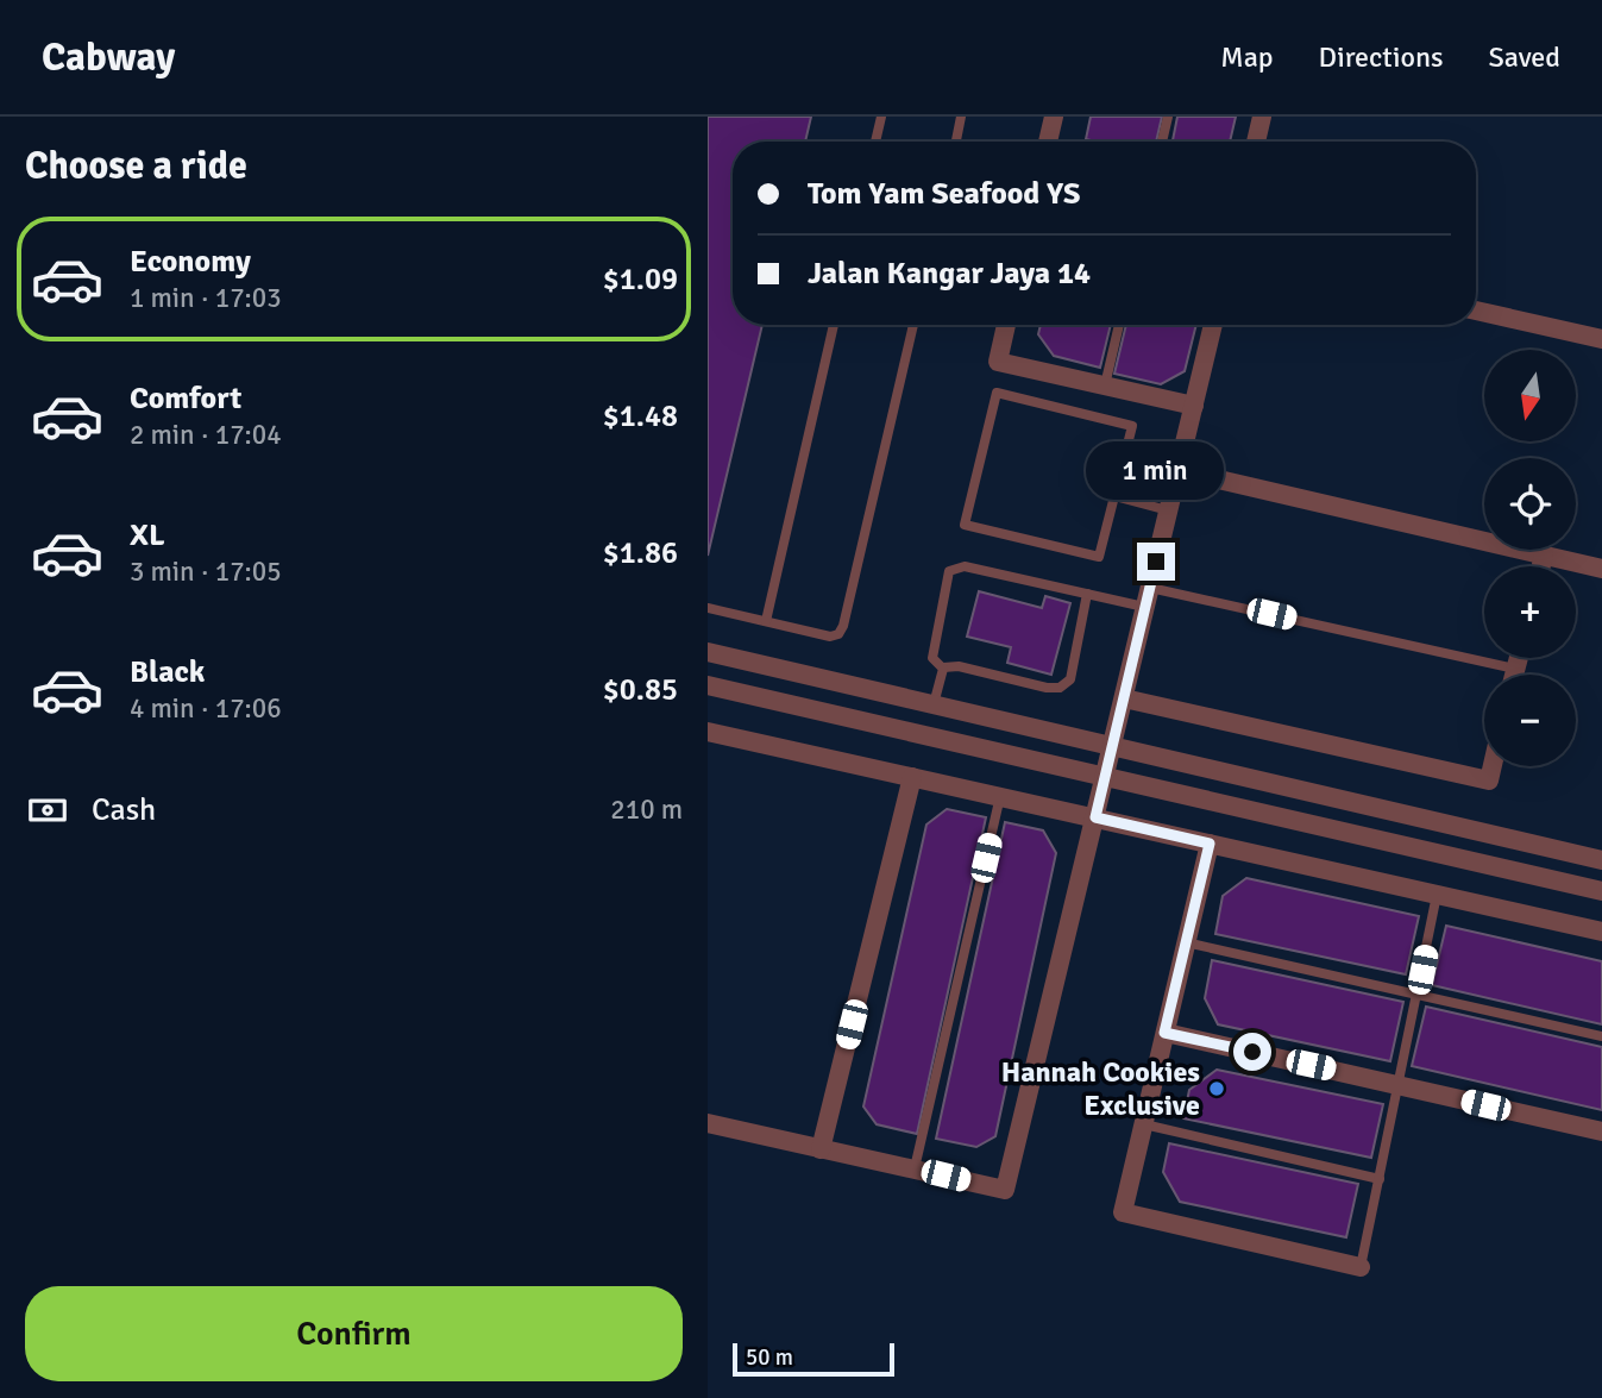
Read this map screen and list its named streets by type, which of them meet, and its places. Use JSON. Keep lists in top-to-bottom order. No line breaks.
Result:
{"places":["Hannah Cookies Exclusive"],"scale_bar":"50 m","north":"bottom","page":{"header":"Cabway","nav":["Map","Directions","Saved"],"heading":"Choose a ride","banner":["Tom Yam Seafood YS","Jalan Kangar Jaya 14"],"list":[{"name":"Economy","note":"1 min · 17:03","value":"$1.09"},{"name":"Comfort","note":"2 min · 17:04","value":"$1.48"},{"name":"XL","note":"3 min · 17:05","value":"$1.86"},{"name":"Black","note":"4 min · 17:06","value":"$0.85"}],"map_buttons":["+","−"],"bubble":"1 min","pay":["Cash","210 m"],"buttons":"Confirm","scale":"50 m"}}
